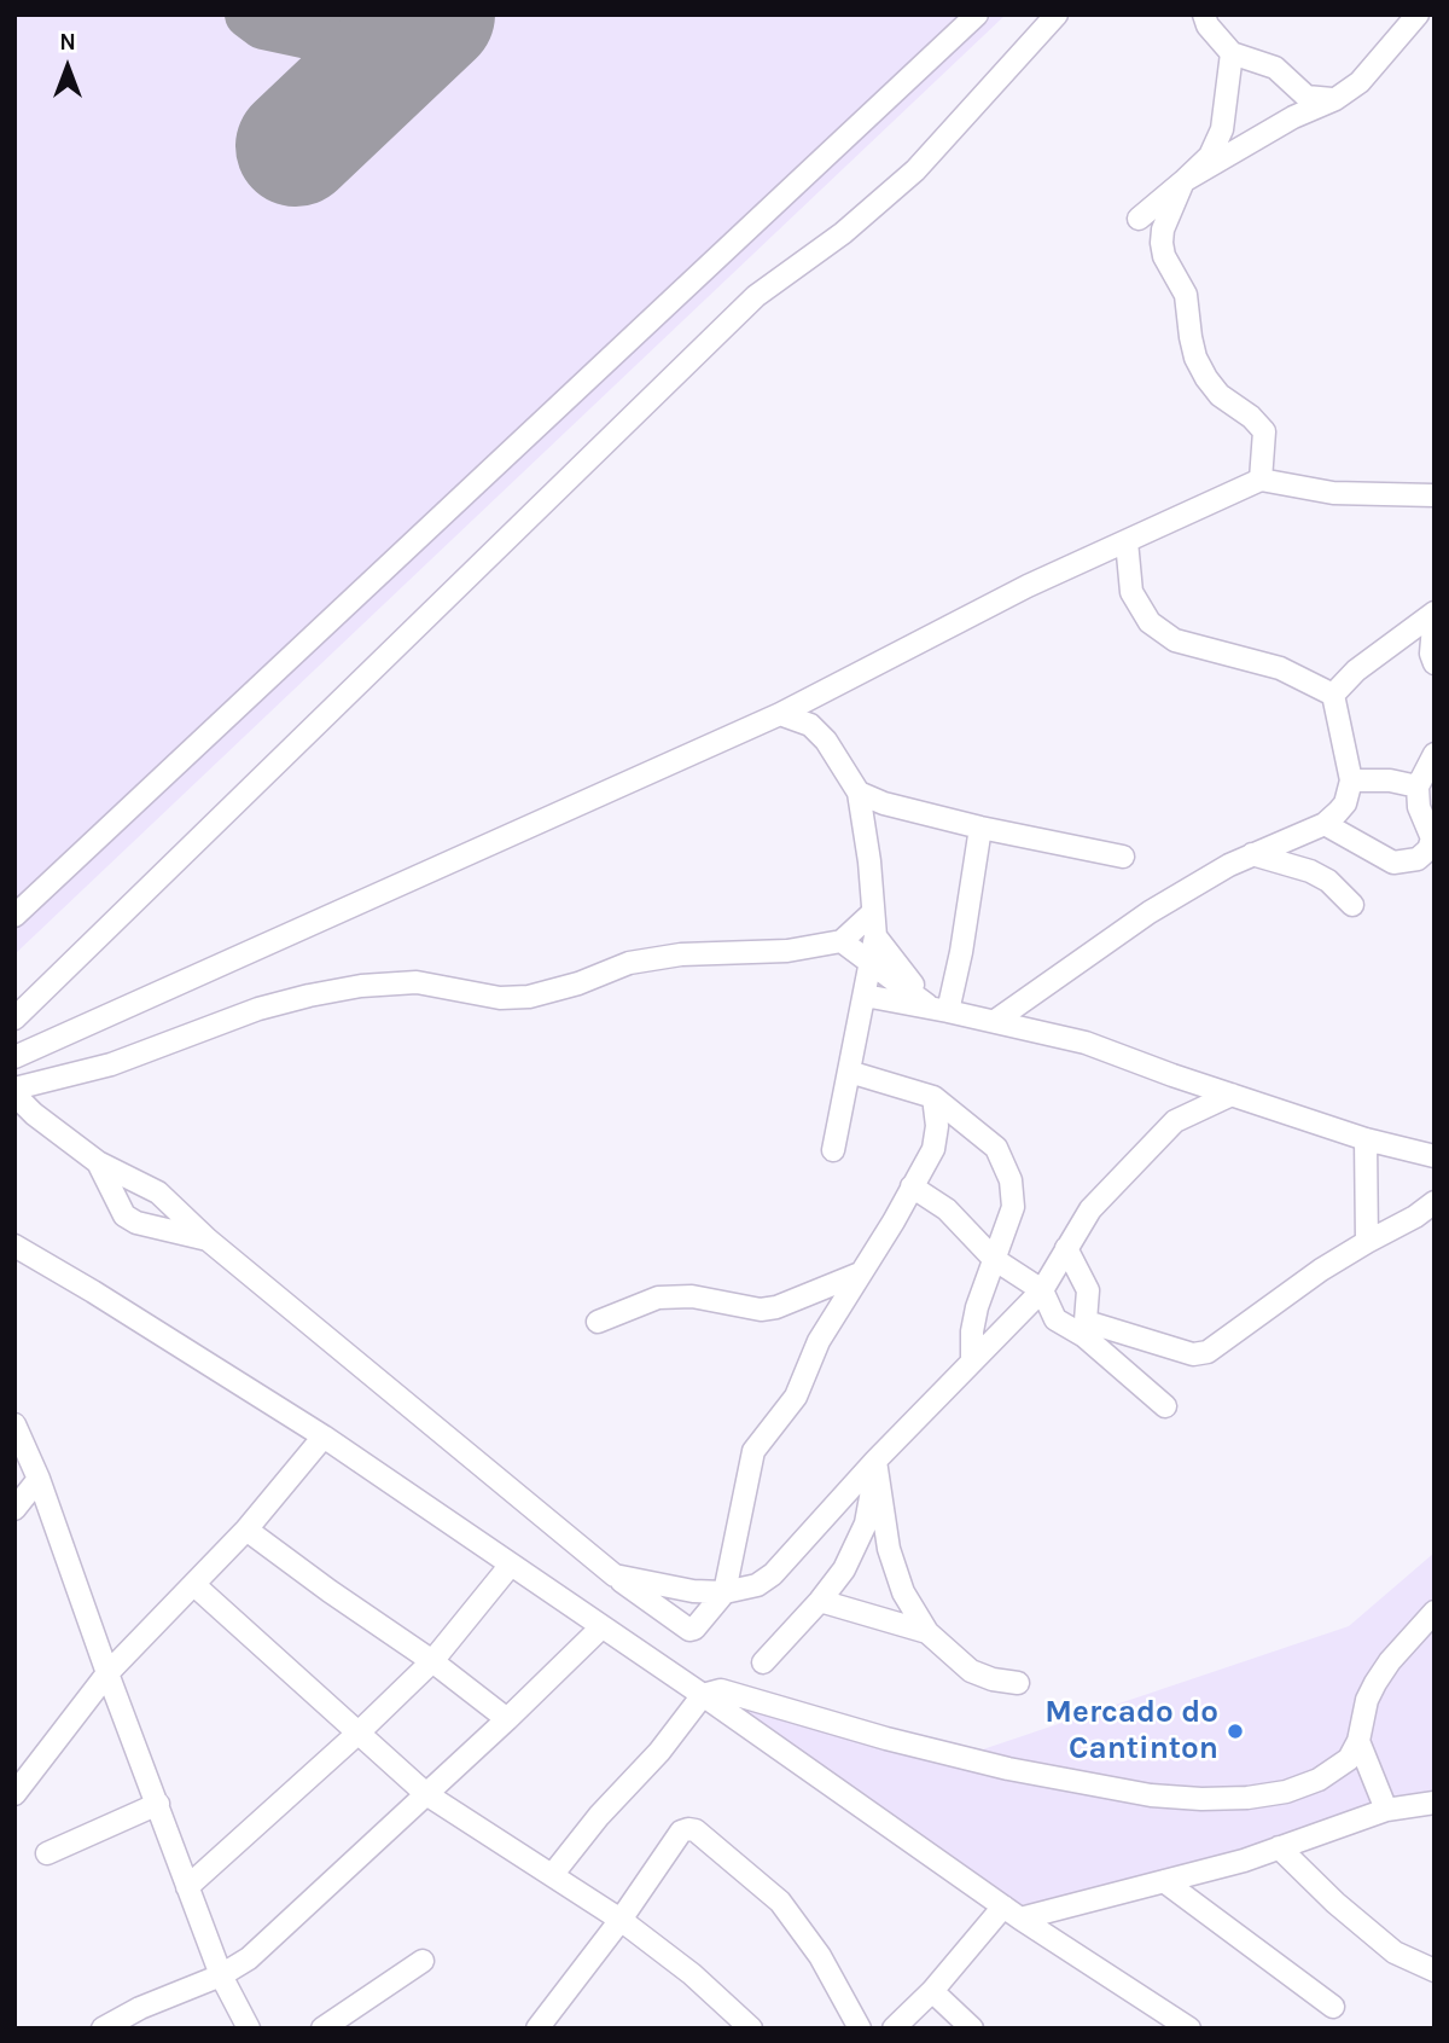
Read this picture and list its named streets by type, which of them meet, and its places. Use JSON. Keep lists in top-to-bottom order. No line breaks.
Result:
{"places":["Mercado do Cantinton"],"north":"top"}
